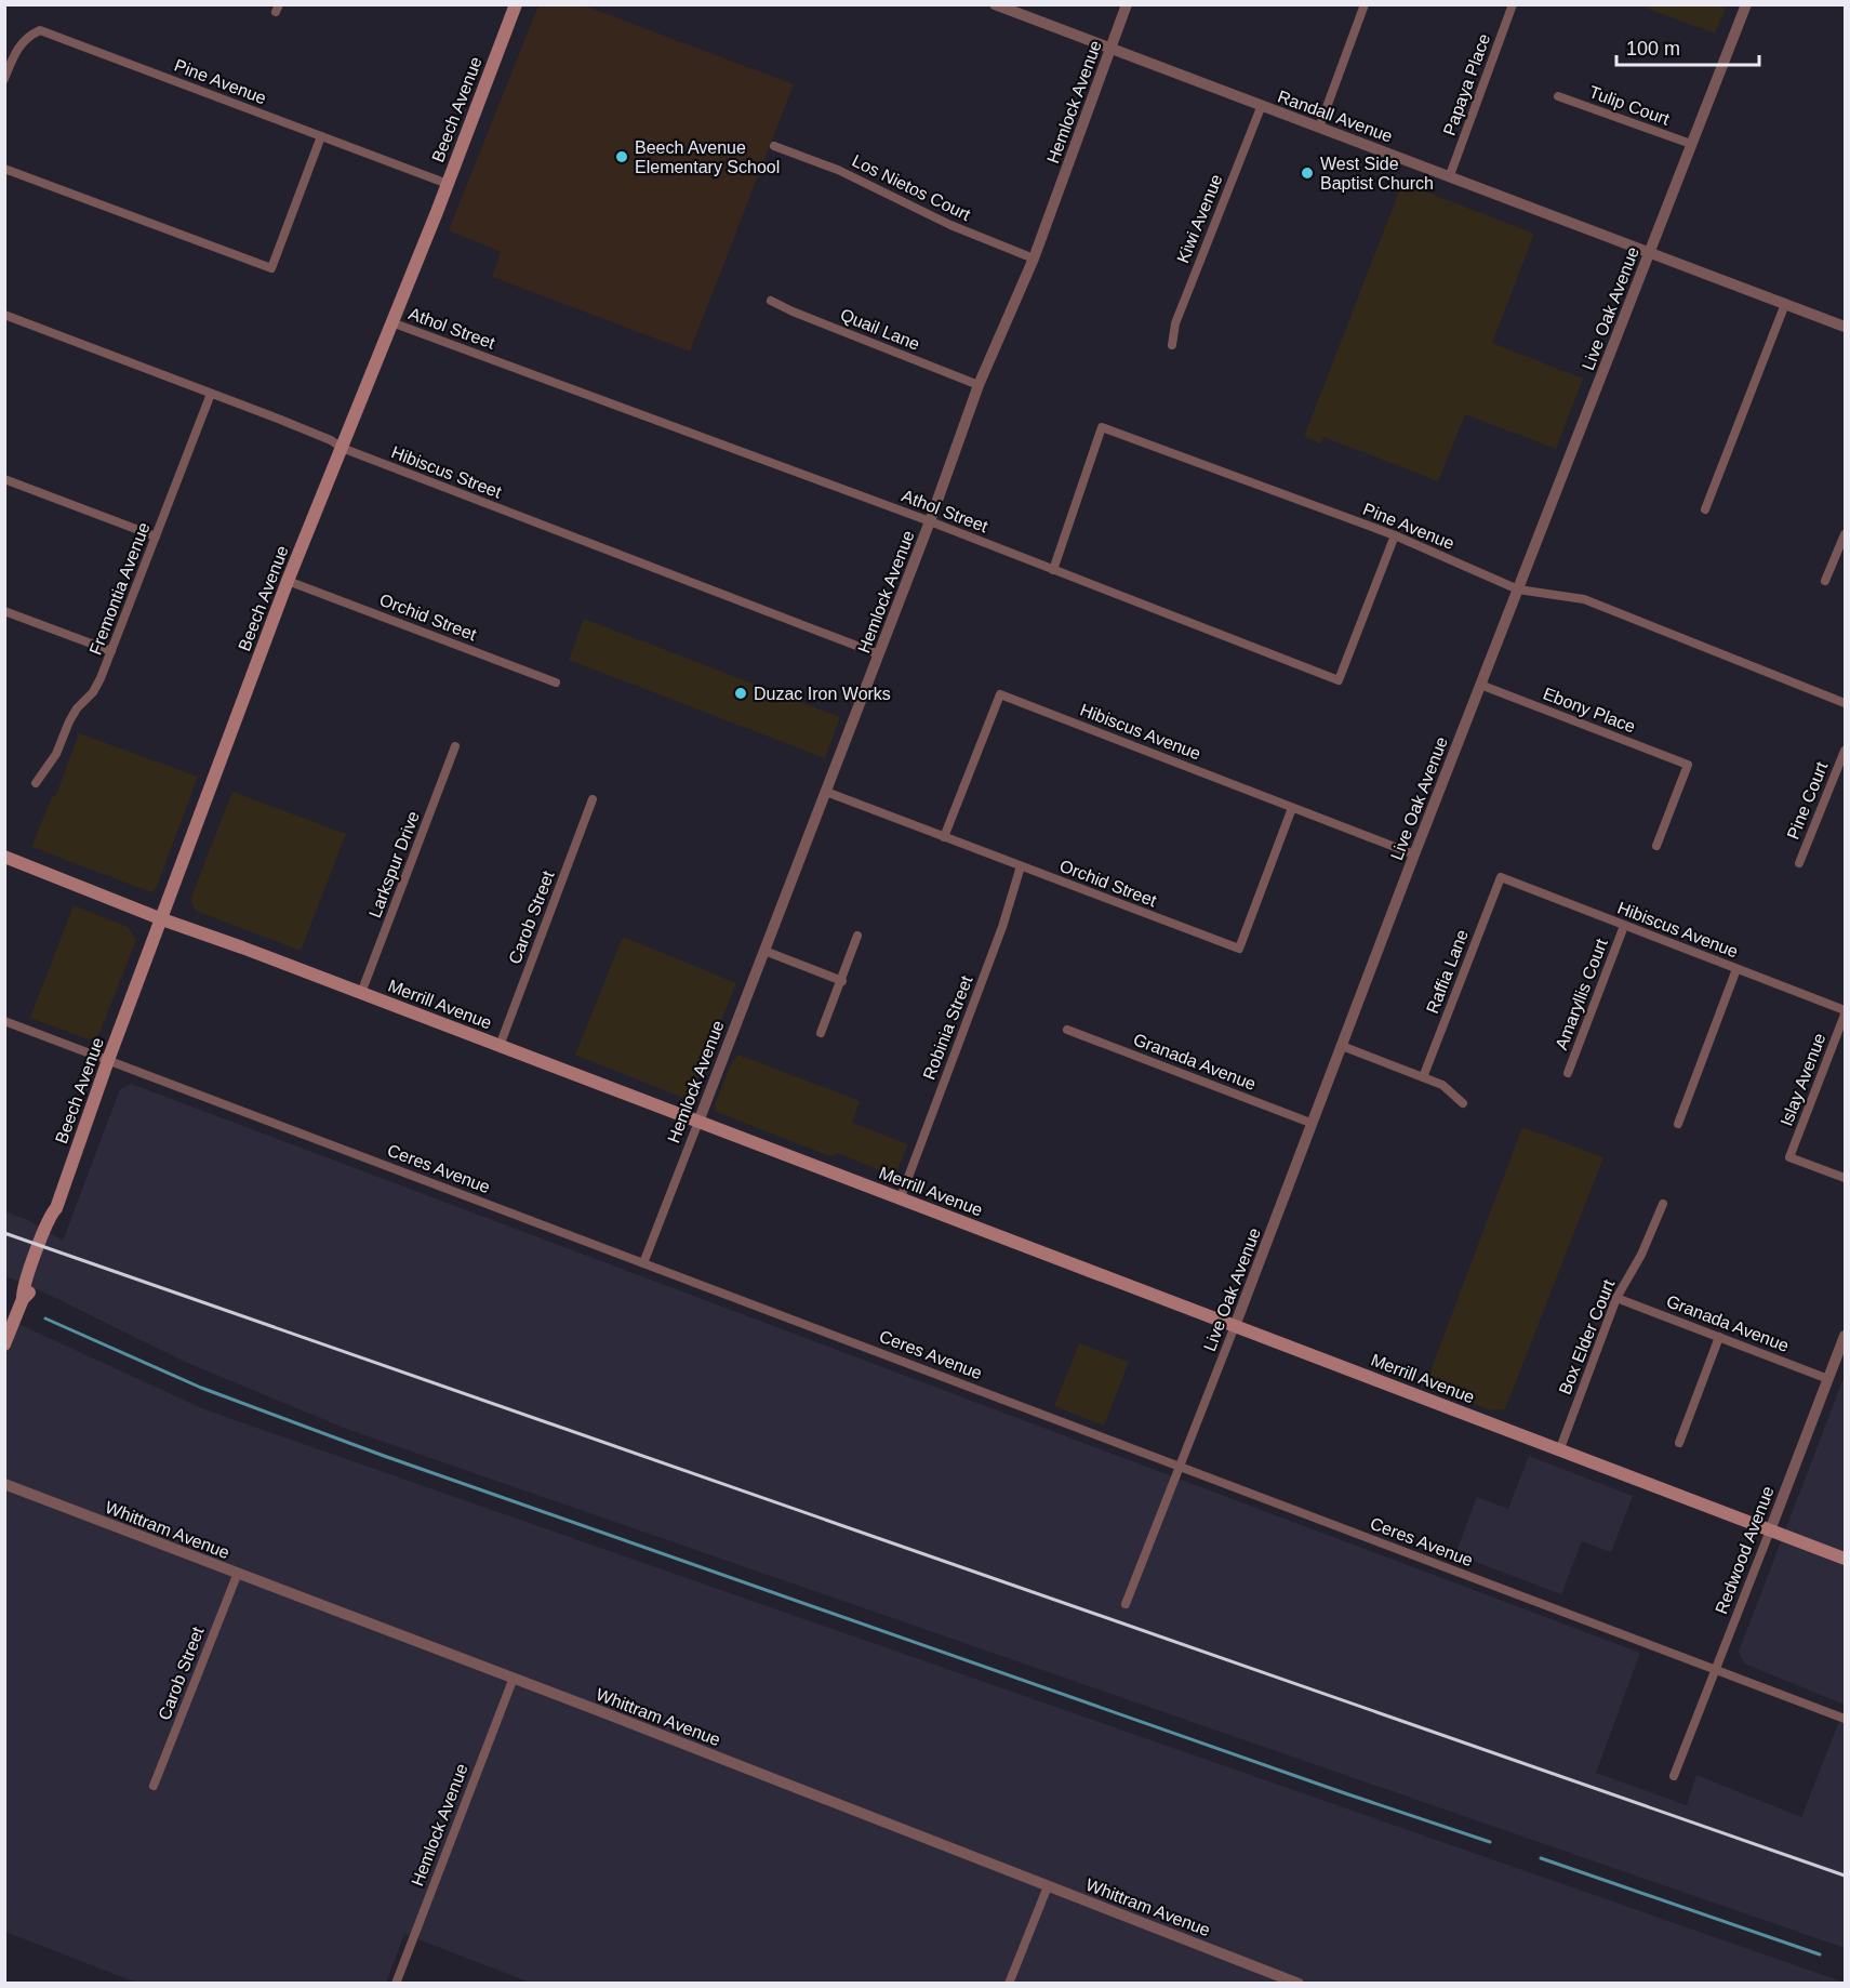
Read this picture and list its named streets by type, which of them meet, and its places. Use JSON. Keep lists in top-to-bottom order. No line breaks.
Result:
{"streets":{"main road":["Beech Avenue","Merrill Avenue"],"street":["Pine Avenue","Papaya Place","Hemlock Avenue","Tulip Court","Randall Avenue","Los Nietos Court","Kiwi Avenue","Live Oak Avenue","Athol Street","Quail Lane","Hibiscus Street","Fremontia Avenue","Orchid Street","Ebony Place","Hibiscus Avenue","Pine Court","Larkspur Drive","Carob Street","Raffia Lane","Amaryllis Court","Robinia Street","Granada Avenue","Islay Avenue","Ceres Avenue","Box Elder Court","Whittram Avenue","Redwood Avenue"]},"crossings":[["Pine Avenue","Beech Avenue"],["Pine Avenue","Live Oak Avenue"],["Pine Avenue","Athol Street"],["Papaya Place","Randall Avenue"],["Hemlock Avenue","Randall Avenue"],["Hemlock Avenue","Los Nietos Court"],["Hemlock Avenue","Athol Street"],["Hemlock Avenue","Quail Lane"],["Hemlock Avenue","Hibiscus Street"],["Hemlock Avenue","Orchid Street"],["Hemlock Avenue","Merrill Avenue"],["Hemlock Avenue","Ceres Avenue"],["Hemlock Avenue","Whittram Avenue"],["Tulip Court","Live Oak Avenue"],["Beech Avenue","Athol Street"],["Beech Avenue","Hibiscus Street"],["Beech Avenue","Orchid Street"],["Beech Avenue","Merrill Avenue"],["Beech Avenue","Ceres Avenue"],["Randall Avenue","Kiwi Avenue"],["Randall Avenue","Live Oak Avenue"],["Live Oak Avenue","Ebony Place"],["Live Oak Avenue","Hibiscus Avenue"],["Live Oak Avenue","Merrill Avenue"],["Live Oak Avenue","Granada Avenue"],["Live Oak Avenue","Ceres Avenue"],["Hibiscus Street","Fremontia Avenue"],["Orchid Street","Hibiscus Avenue"],["Orchid Street","Robinia Street"],["Hibiscus Avenue","Raffia Lane"],["Hibiscus Avenue","Amaryllis Court"],["Hibiscus Avenue","Islay Avenue"],["Larkspur Drive","Merrill Avenue"],["Carob Street","Merrill Avenue"],["Carob Street","Whittram Avenue"],["Merrill Avenue","Robinia Street"],["Merrill Avenue","Box Elder Court"],["Merrill Avenue","Redwood Avenue"],["Granada Avenue","Box Elder Court"],["Granada Avenue","Redwood Avenue"],["Ceres Avenue","Redwood Avenue"]],"places":["Beech Avenue Elementary School","West Side Baptist Church","Duzac Iron Works"],"scale_bar":"100 m"}
